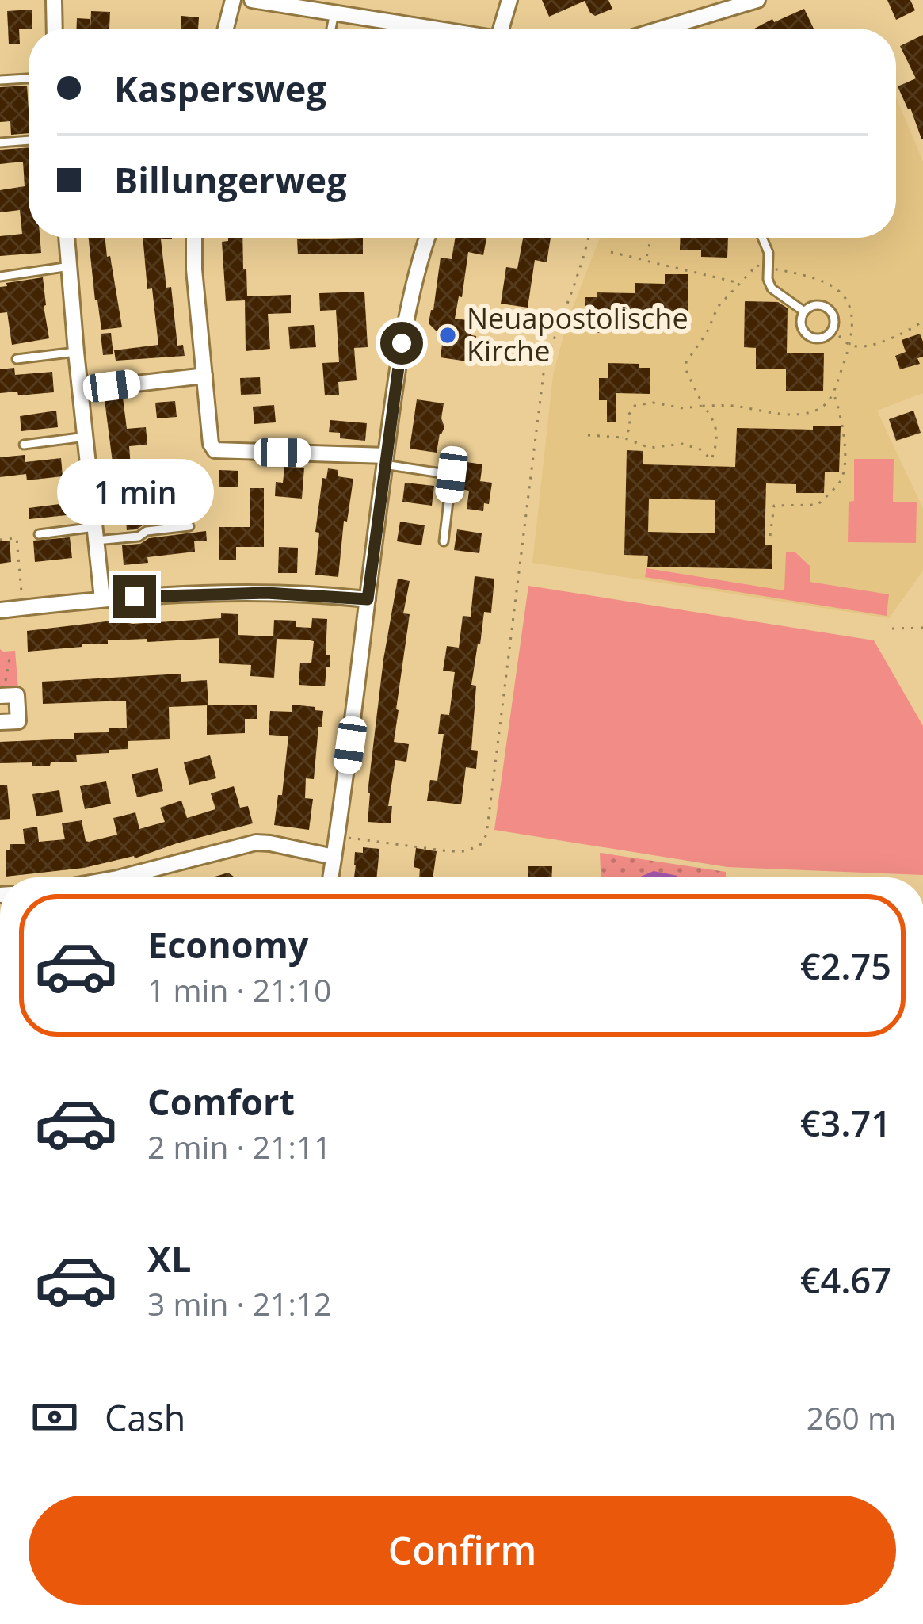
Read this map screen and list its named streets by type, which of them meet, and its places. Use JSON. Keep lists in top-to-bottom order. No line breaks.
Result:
{"places":["Neuapostolische Kirche"],"page":{"banner":["Kaspersweg","Billungerweg"],"bubble":"1 min","list":[{"name":"Economy","note":"1 min · 21:10","value":"€2.75"},{"name":"Comfort","note":"2 min · 21:11","value":"€3.71"},{"name":"XL","note":"3 min · 21:12","value":"€4.67"}],"pay":["Cash","260 m"],"buttons":"Confirm"}}
